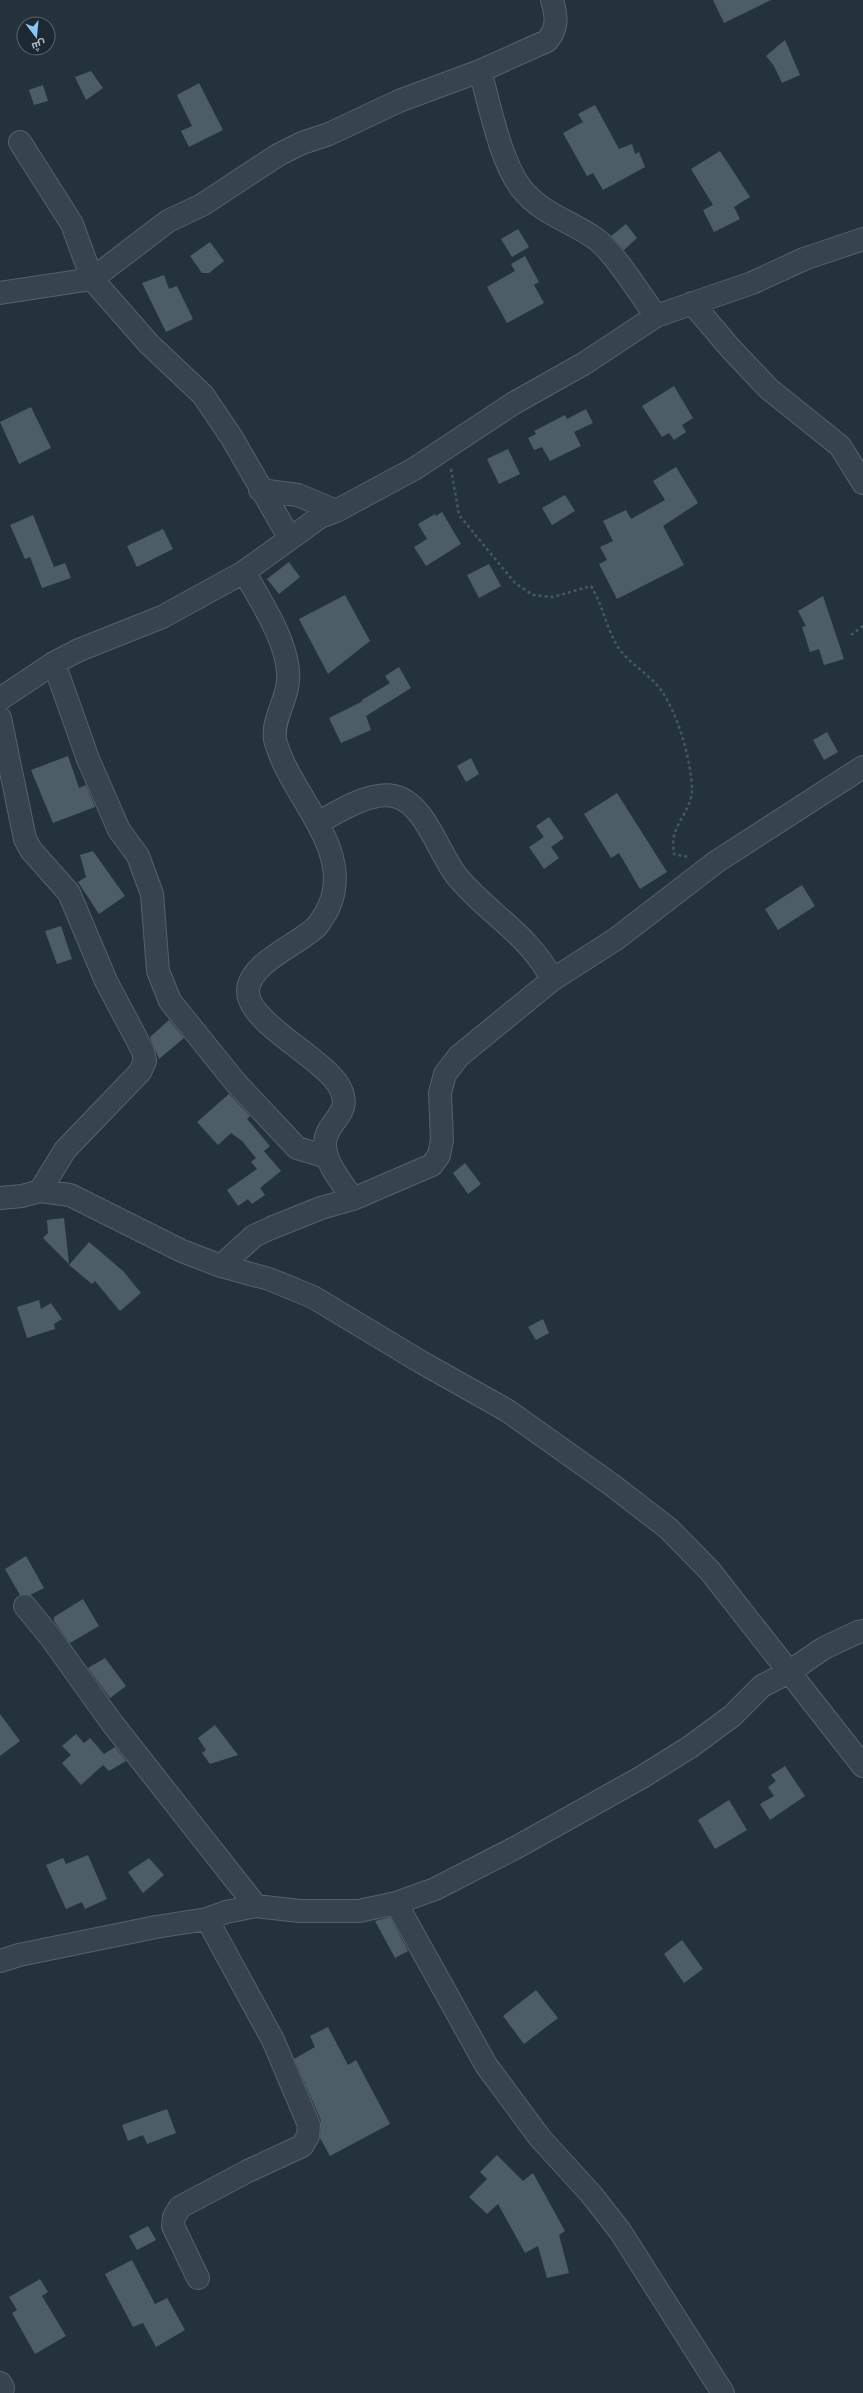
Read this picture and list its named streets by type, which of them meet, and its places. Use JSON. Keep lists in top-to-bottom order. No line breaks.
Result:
{"north":"bottom"}
